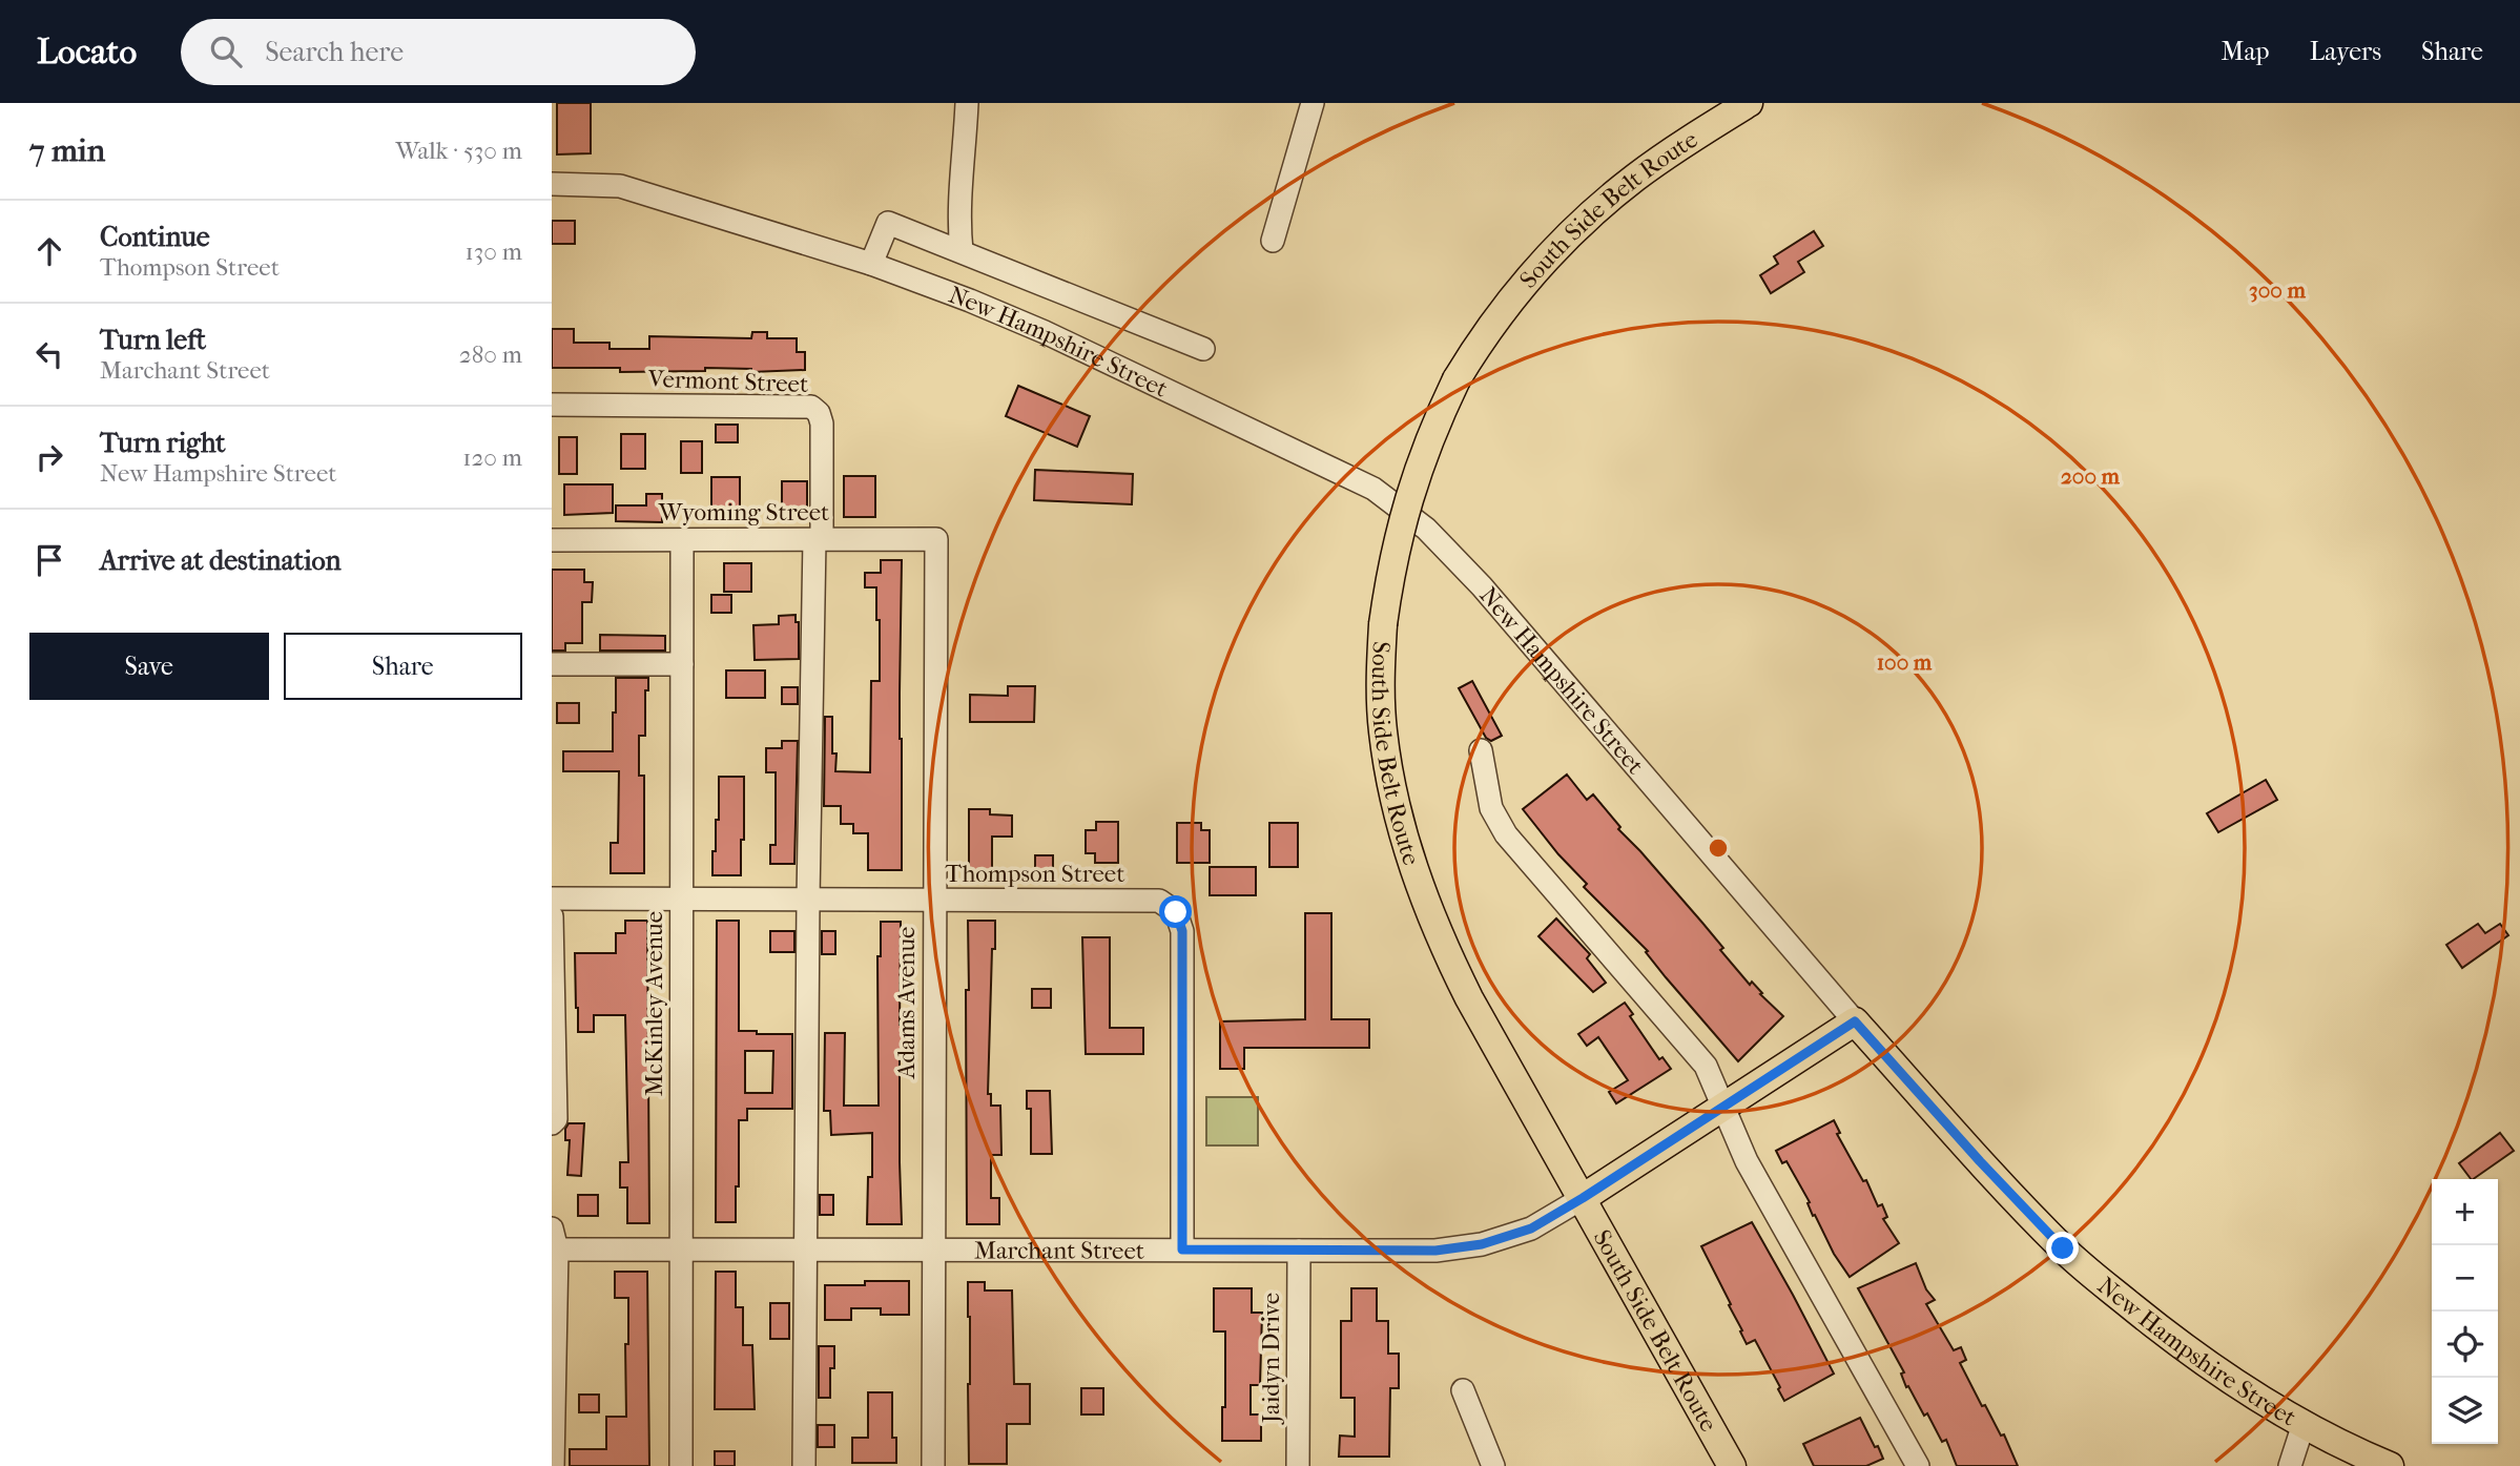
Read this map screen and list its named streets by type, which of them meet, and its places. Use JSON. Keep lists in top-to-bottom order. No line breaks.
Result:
{"streets":{"main road":["South Side Belt Route","New Hampshire Street","Marchant Street"],"street":["Vermont Street","Wyoming Street","Thompson Street","Adams Avenue","McKinley Avenue","Jaidyn Drive"]},"crossings":[["South Side Belt Route","Marchant Street"],["New Hampshire Street","Marchant Street"],["Vermont Street","Wyoming Street"],["Wyoming Street","Adams Avenue"],["Wyoming Street","McKinley Avenue"],["Thompson Street","Adams Avenue"],["Thompson Street","McKinley Avenue"],["Thompson Street","Marchant Street"],["Adams Avenue","Marchant Street"],["McKinley Avenue","Marchant Street"],["Marchant Street","Jaidyn Drive"]],"page":{"header":"Locato","search":"Search here","nav":["Map","Layers","Share"],"heading":["7 min","Walk · 530 m"],"list":[["Continue","Thompson Street","130 m"],["Turn left","Marchant Street","280 m"],["Turn right","New Hampshire Street","120 m"],"Arrive at destination"],"buttons":["Save","Share"],"map_buttons":["+","−"]},"rings":["300 m","200 m","100 m"]}
